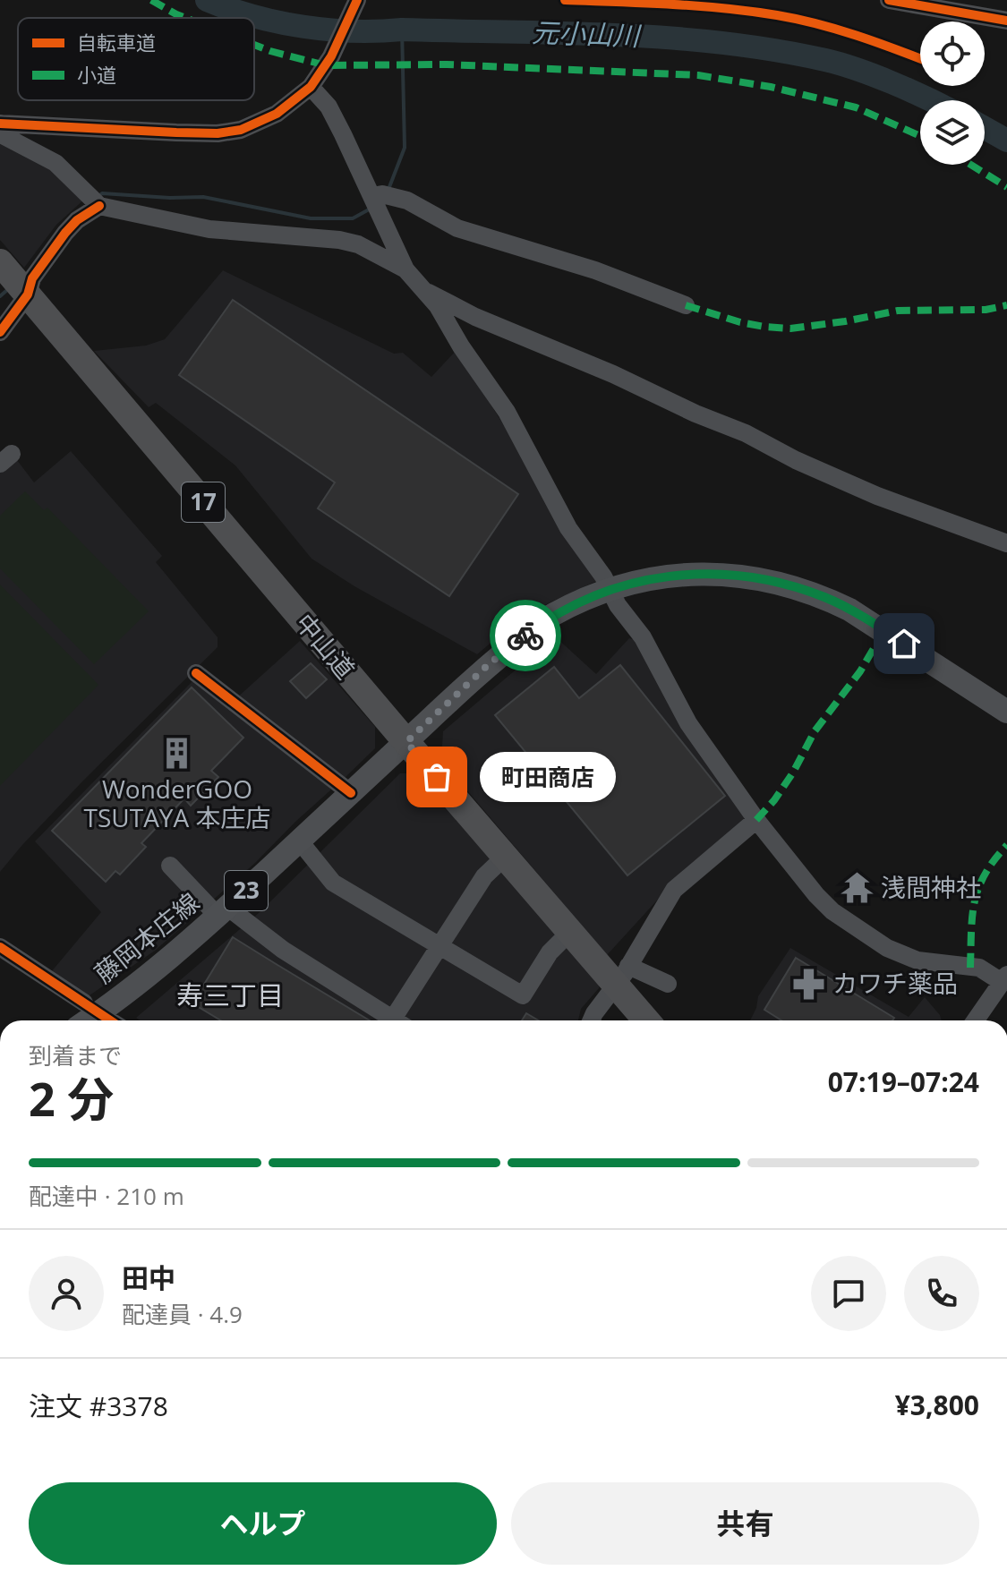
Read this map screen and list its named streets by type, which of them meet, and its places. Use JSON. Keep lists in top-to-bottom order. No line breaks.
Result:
{"streets":{"highway":["17","中山道"],"main road":["23","藤岡本庄線"]},"crossings":[["中山道","藤岡本庄線"]],"districts":["寿三丁目"],"water":["元小山川"],"places":{"building":["WonderGOO TSUTAYA 本庄店"],"other":["町田商店"],"temple":["浅間神社"],"pharmacy":["カワチ薬品"]},"legend":["自転車道","小道"],"page":{"bubble":"町田商店","heading":["2 分","到着まで","07:19–07:24"],"panel":["田中","配達員 · 4.9","注文 #3378","¥3,800"],"bar":"配達中 · 210 m","buttons":["ヘルプ","共有"]}}
